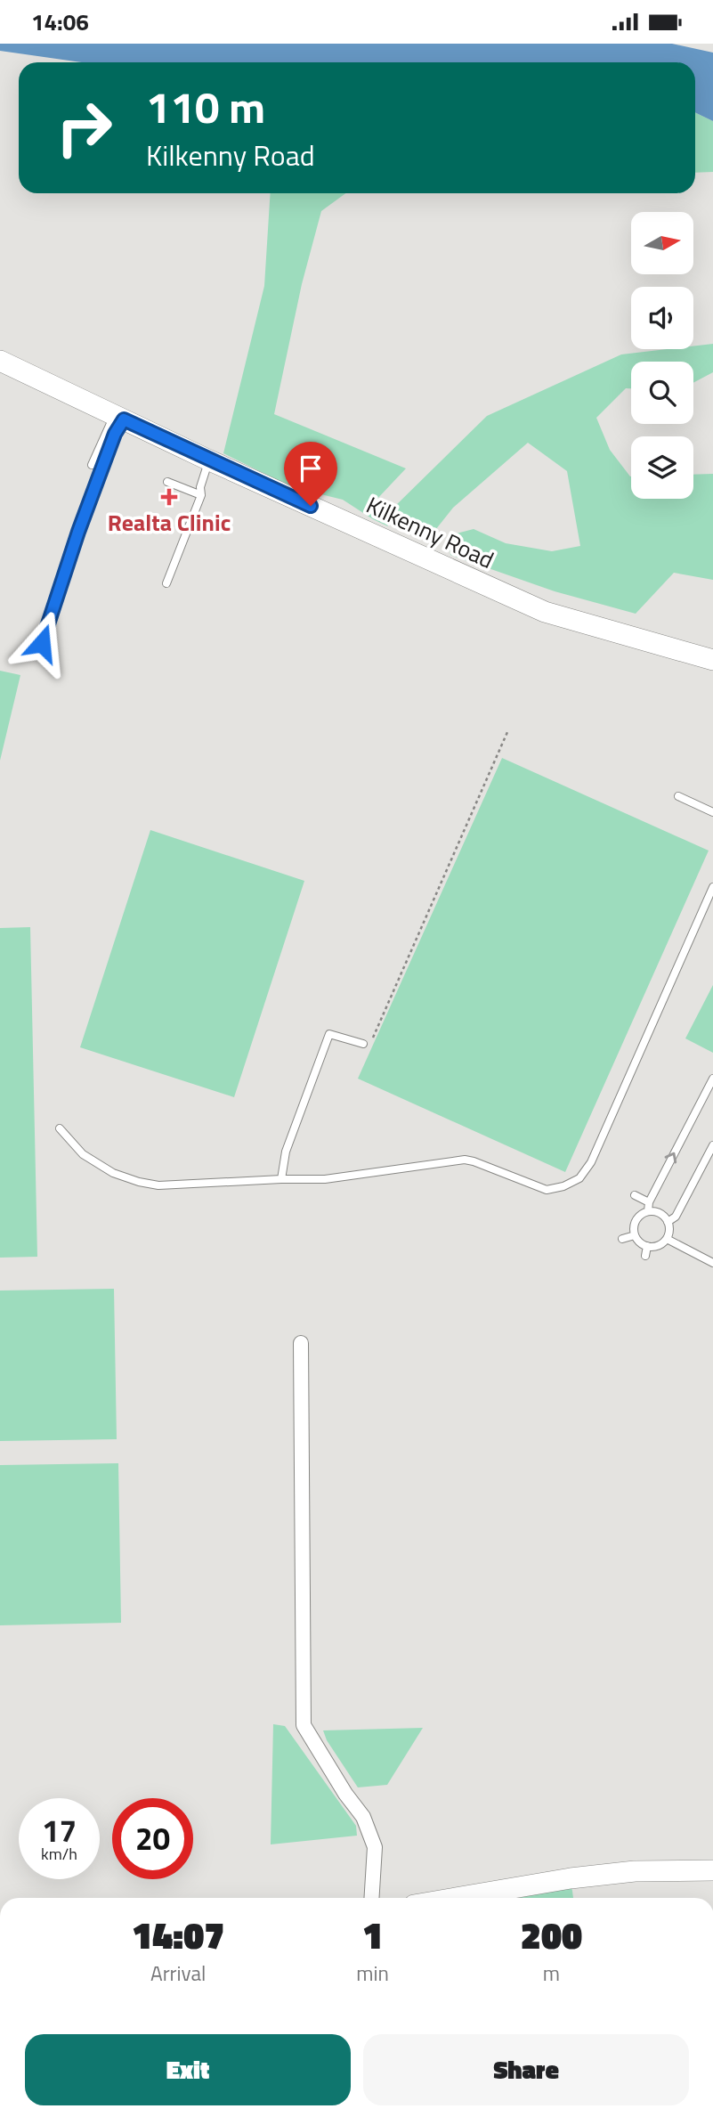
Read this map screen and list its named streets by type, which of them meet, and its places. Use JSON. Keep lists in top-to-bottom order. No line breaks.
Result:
{"streets":{"main road":["Kilkenny Road"]},"places":{"health":["Realta Clinic"]},"north":"right","page":{"status":"14:06","turn":["110 m","Kilkenny Road"],"speed":"17 km/h","limit":"20","eta":["14:07","Arrival","1","min","200","m"],"buttons":["Exit","Share"]}}
